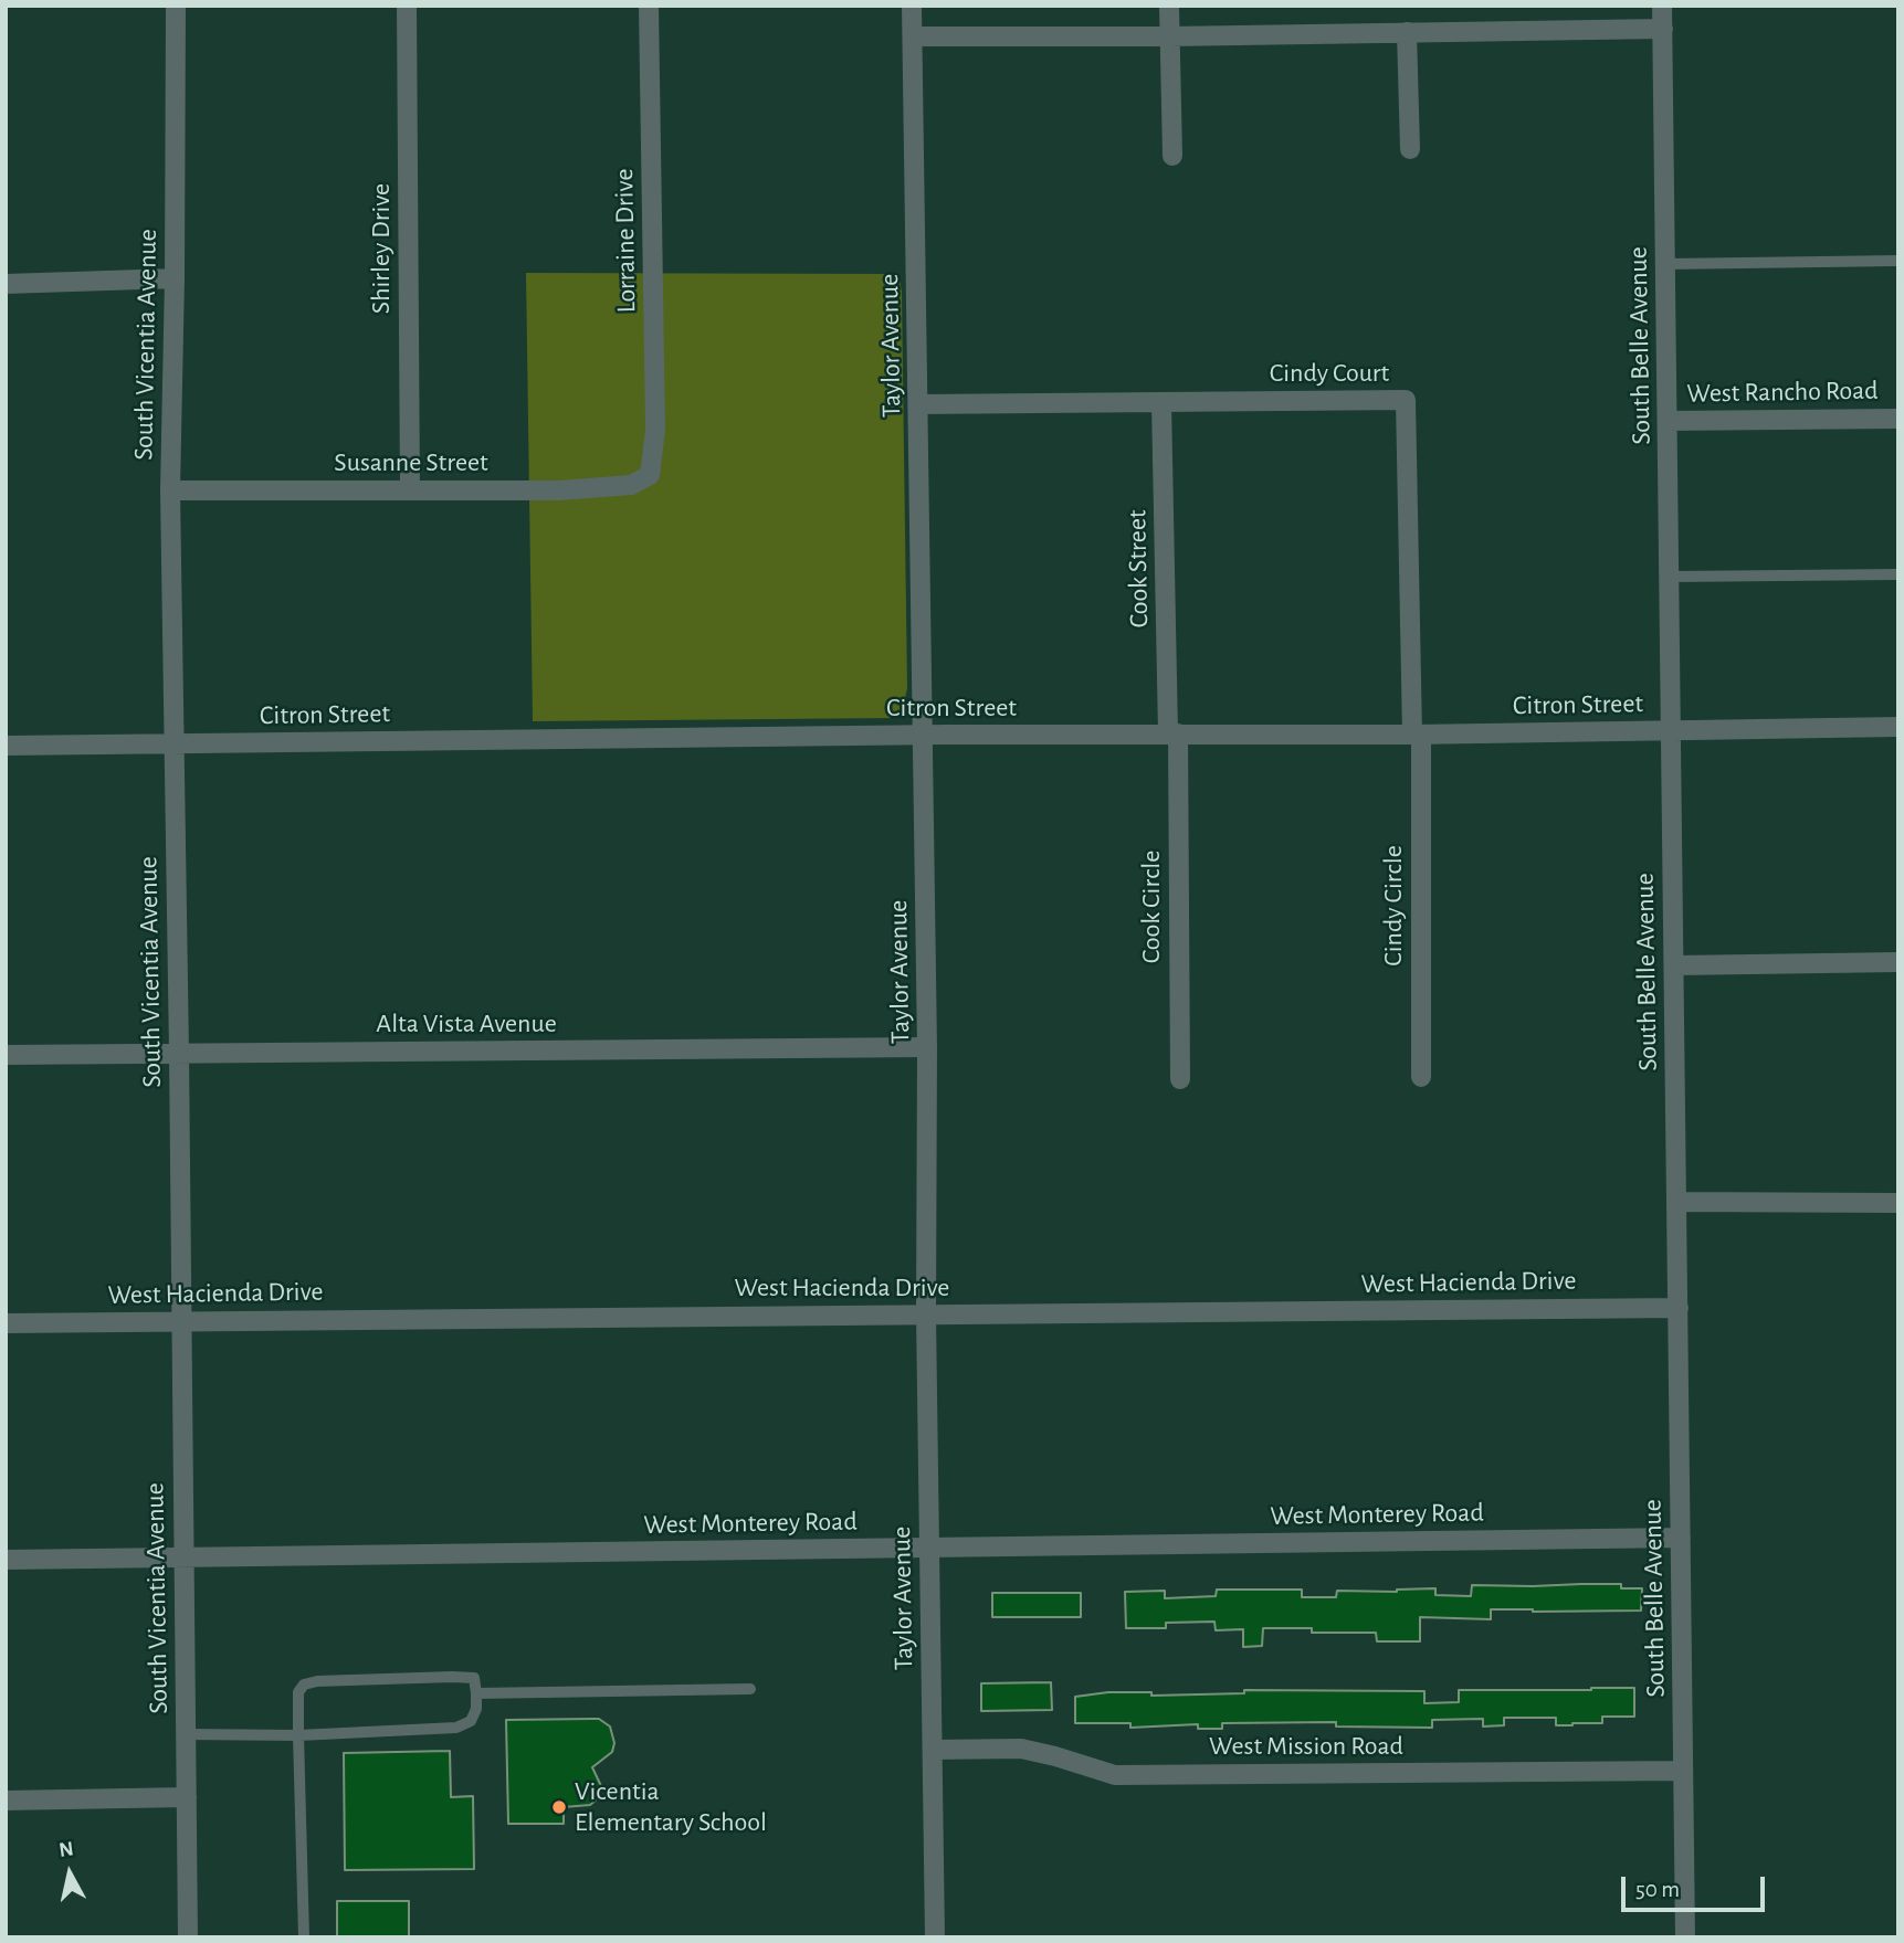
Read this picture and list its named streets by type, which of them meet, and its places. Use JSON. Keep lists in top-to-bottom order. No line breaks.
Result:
{"streets":{"street":["Lorraine Drive","Shirley Drive","South Vicentia Avenue","Taylor Avenue","South Belle Avenue","Cindy Court","West Rancho Road","Susanne Street","Cook Street","Citron Street","Cindy Circle","Cook Circle","Alta Vista Avenue","West Hacienda Drive","West Monterey Road","West Mission Road"]},"crossings":[["Lorraine Drive","Susanne Street"],["Shirley Drive","Susanne Street"],["South Vicentia Avenue","Susanne Street"],["South Vicentia Avenue","Citron Street"],["South Vicentia Avenue","Alta Vista Avenue"],["South Vicentia Avenue","West Hacienda Drive"],["South Vicentia Avenue","West Monterey Road"],["Taylor Avenue","Cindy Court"],["Taylor Avenue","Citron Street"],["Taylor Avenue","Alta Vista Avenue"],["Taylor Avenue","West Hacienda Drive"],["Taylor Avenue","West Monterey Road"],["Taylor Avenue","West Mission Road"],["South Belle Avenue","West Rancho Road"],["South Belle Avenue","Citron Street"],["South Belle Avenue","West Hacienda Drive"],["South Belle Avenue","West Monterey Road"],["South Belle Avenue","West Mission Road"],["Cindy Court","Cook Street"],["Cindy Court","Citron Street"],["Cindy Court","Cindy Circle"],["Cook Street","Citron Street"],["Cook Street","Cook Circle"],["Citron Street","Cindy Circle"],["Citron Street","Cook Circle"]],"places":["Vicentia Elementary School"],"scale_bar":"50 m","north":"top"}
